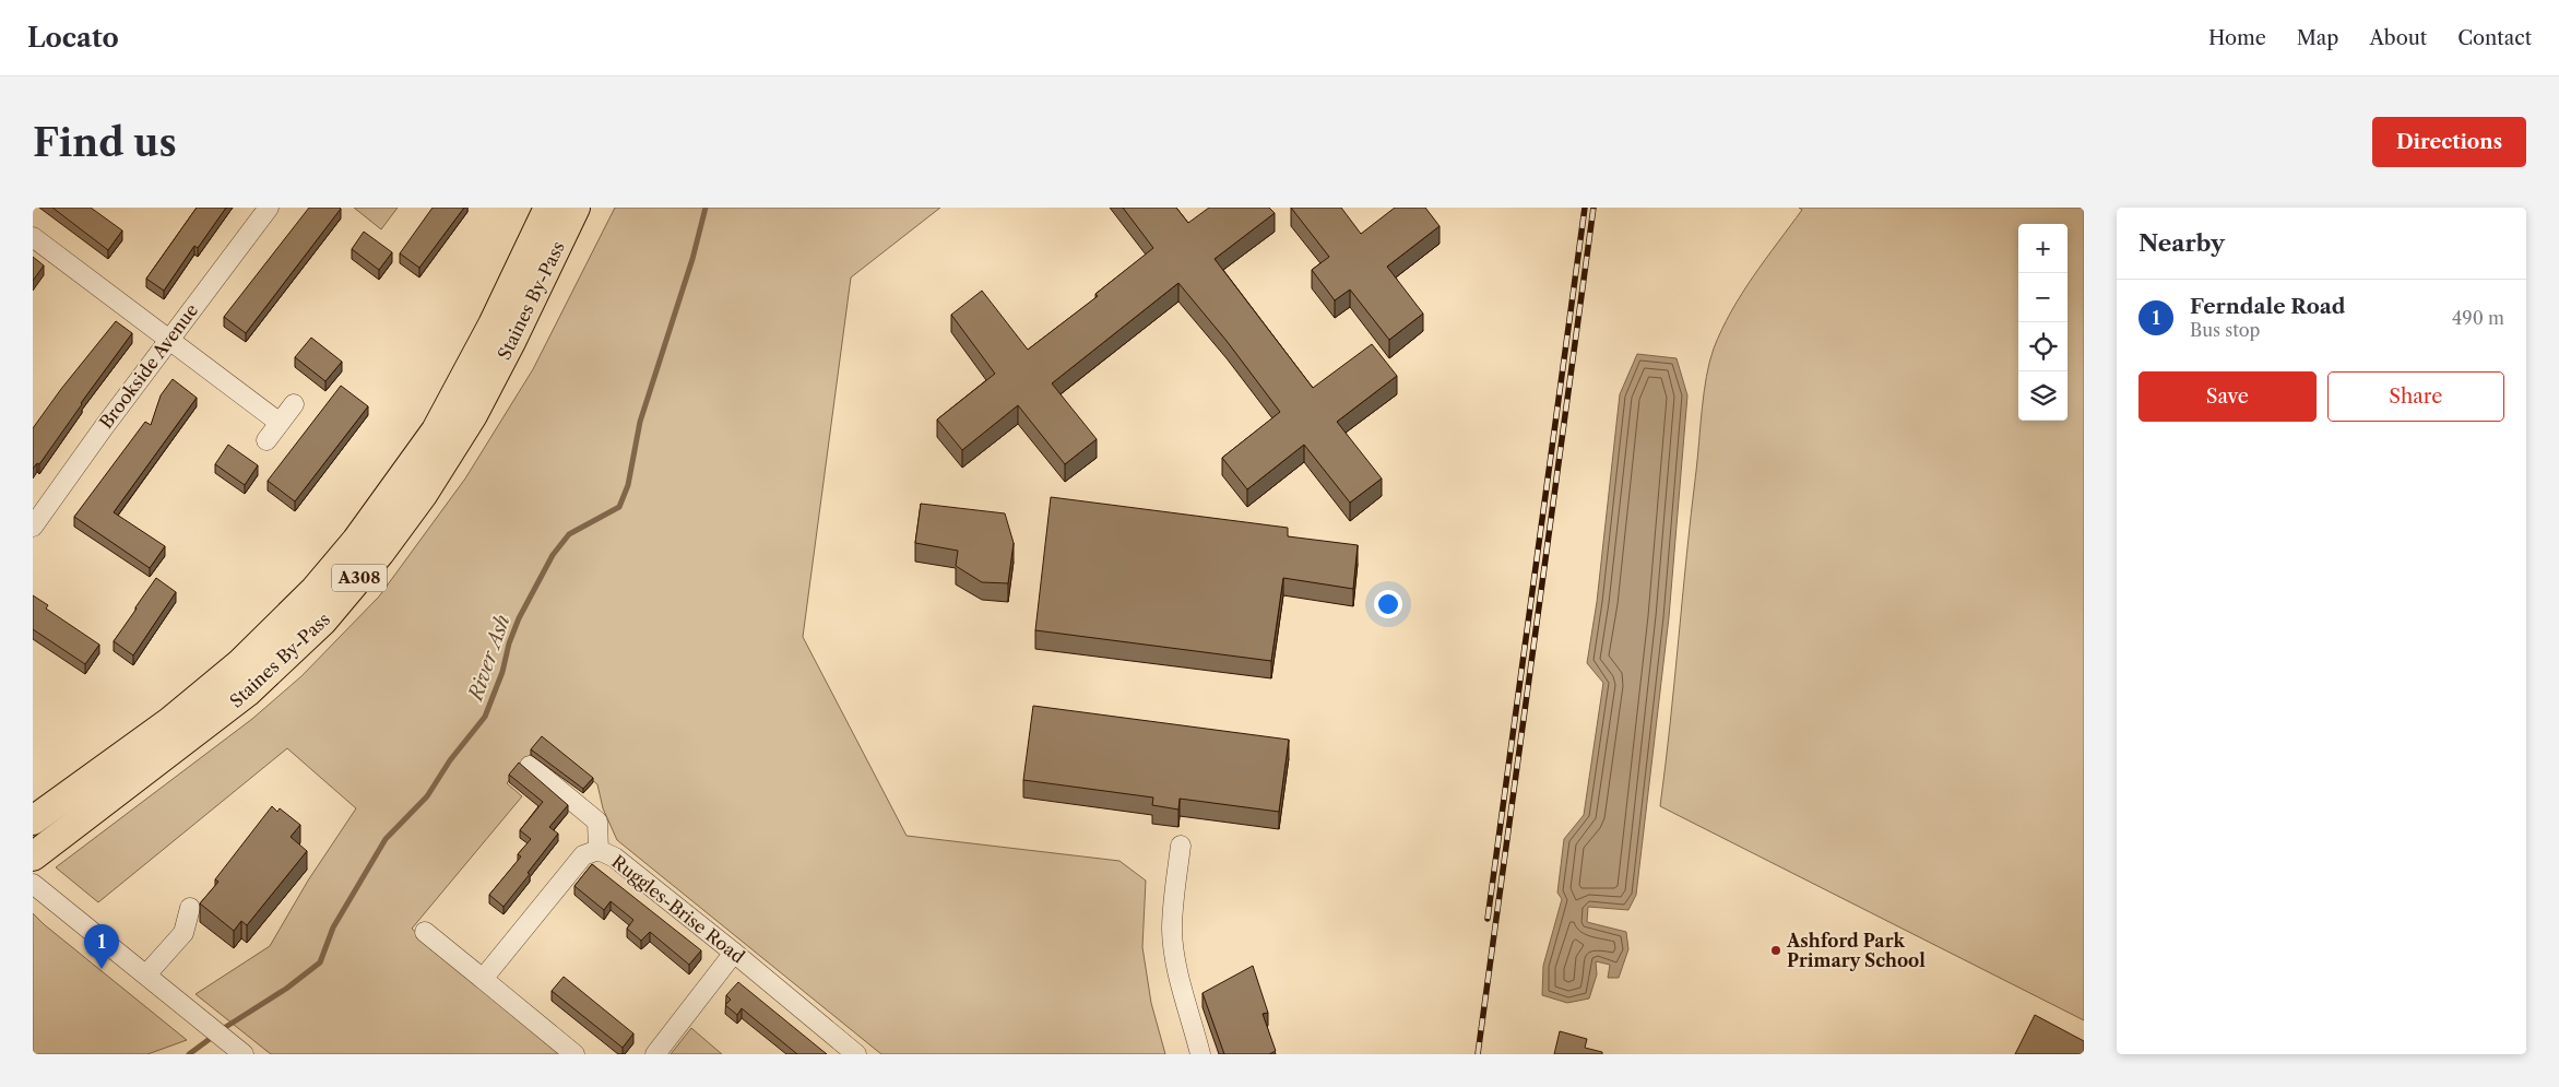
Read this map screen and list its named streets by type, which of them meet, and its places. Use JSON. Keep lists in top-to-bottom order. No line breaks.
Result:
{"streets":{"highway":["Staines By-Pass","A308"],"street":["Brookside Avenue","Ruggles-Brise Road"]},"water":["River Ash"],"places":["Ashford Park Primary School"],"page":{"header":"Locato","nav":["Home","Map","About","Contact"],"buttons":["Directions",["Save","Share"]],"title":"Find us","heading":"Nearby","map_buttons":["+","−"],"list":[{"mark":"1","name":"Ferndale Road","note":"Bus stop","value":"490 m"}],"pins":"1"}}
